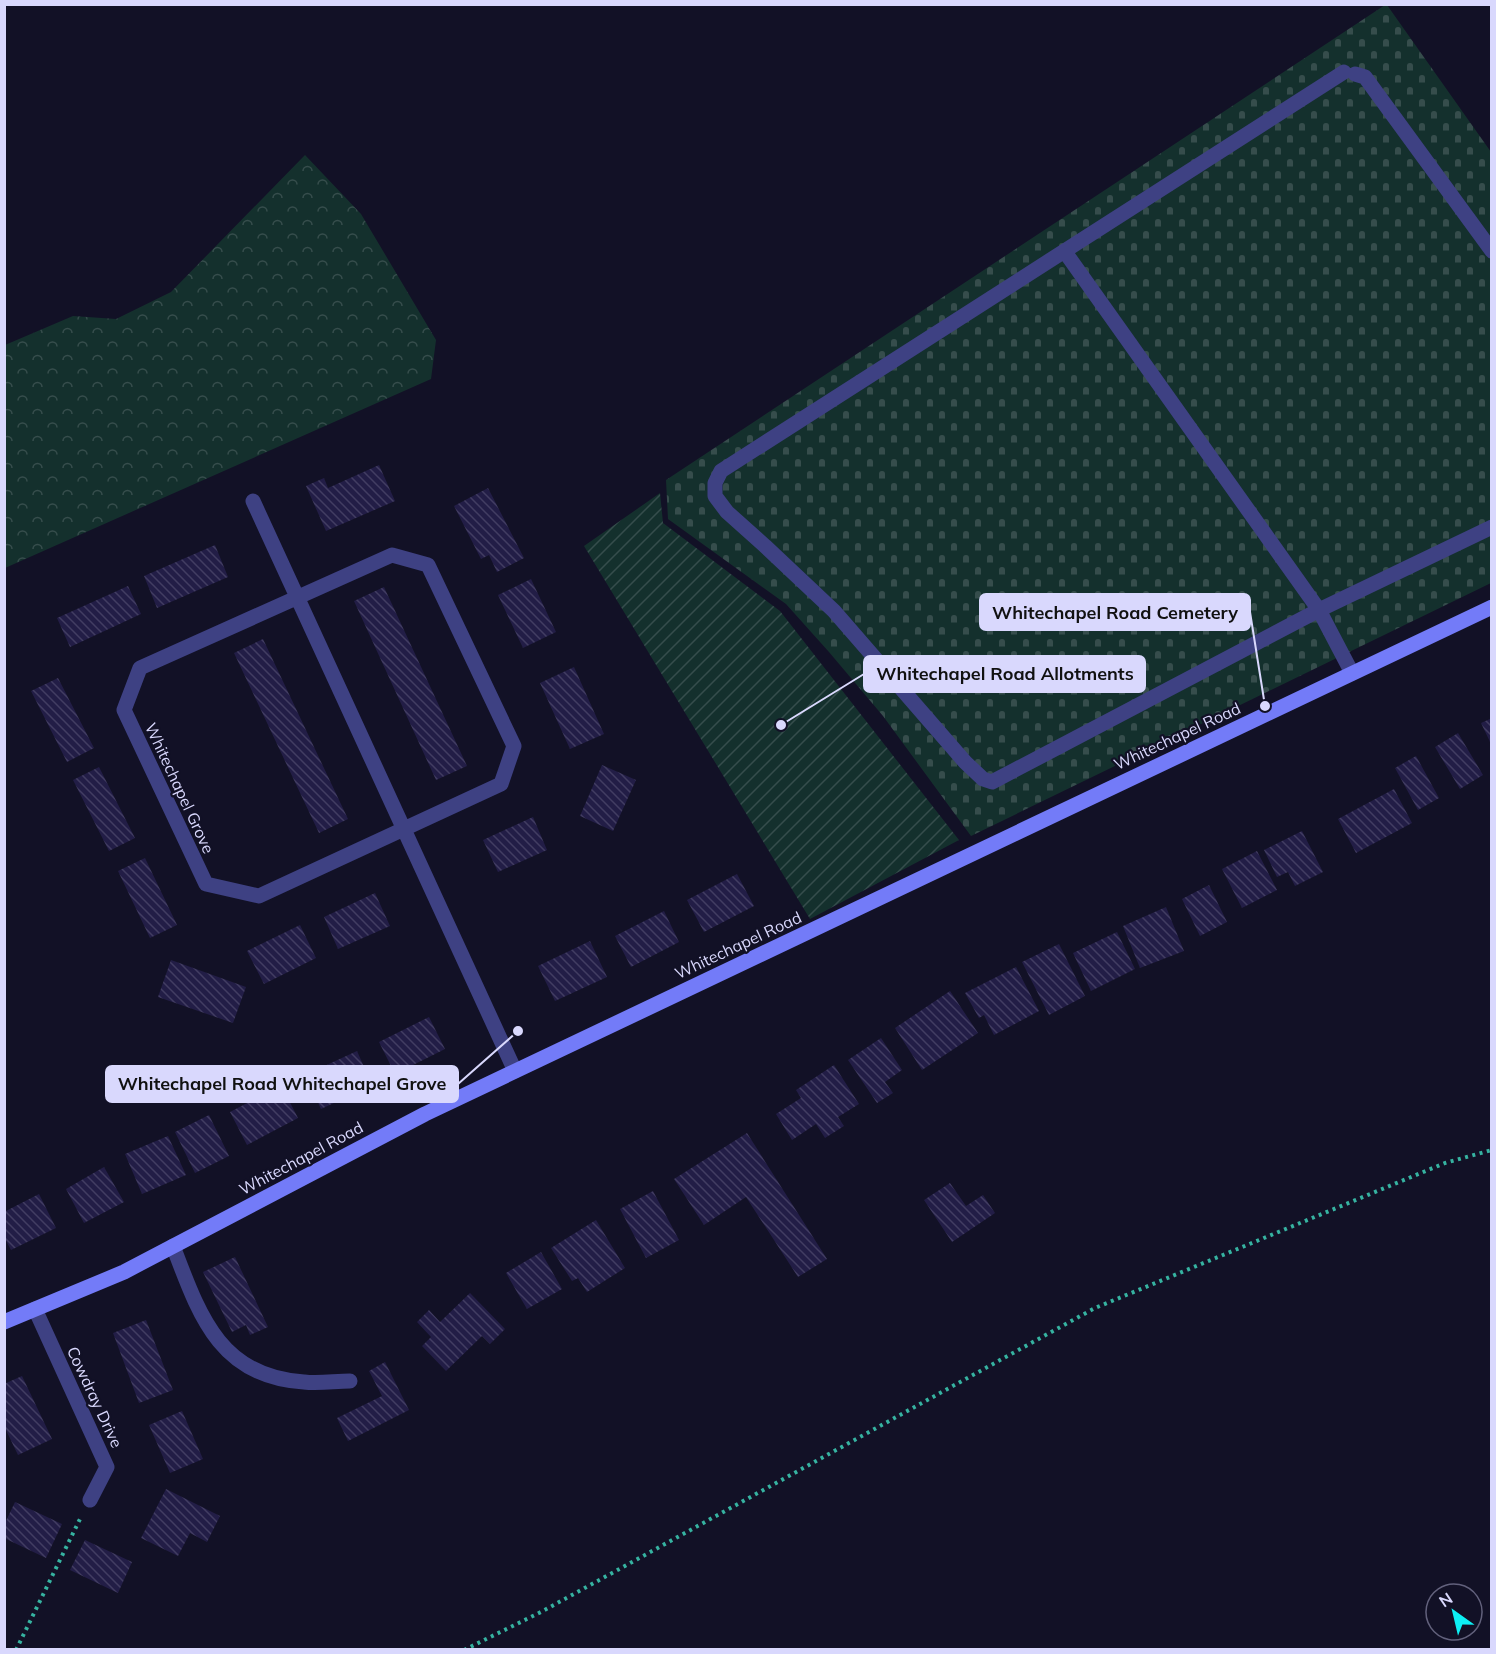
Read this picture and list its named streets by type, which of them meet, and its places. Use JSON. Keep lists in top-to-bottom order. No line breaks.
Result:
{"streets":{"main road":["Whitechapel Road"],"street":["Whitechapel Grove","Cowdray Drive"]},"crossings":[["Whitechapel Road","Cowdray Drive"]],"places":["Whitechapel Road Cemetery","Whitechapel Road Allotments","Whitechapel Road Whitechapel Grove"],"north":"top left"}
